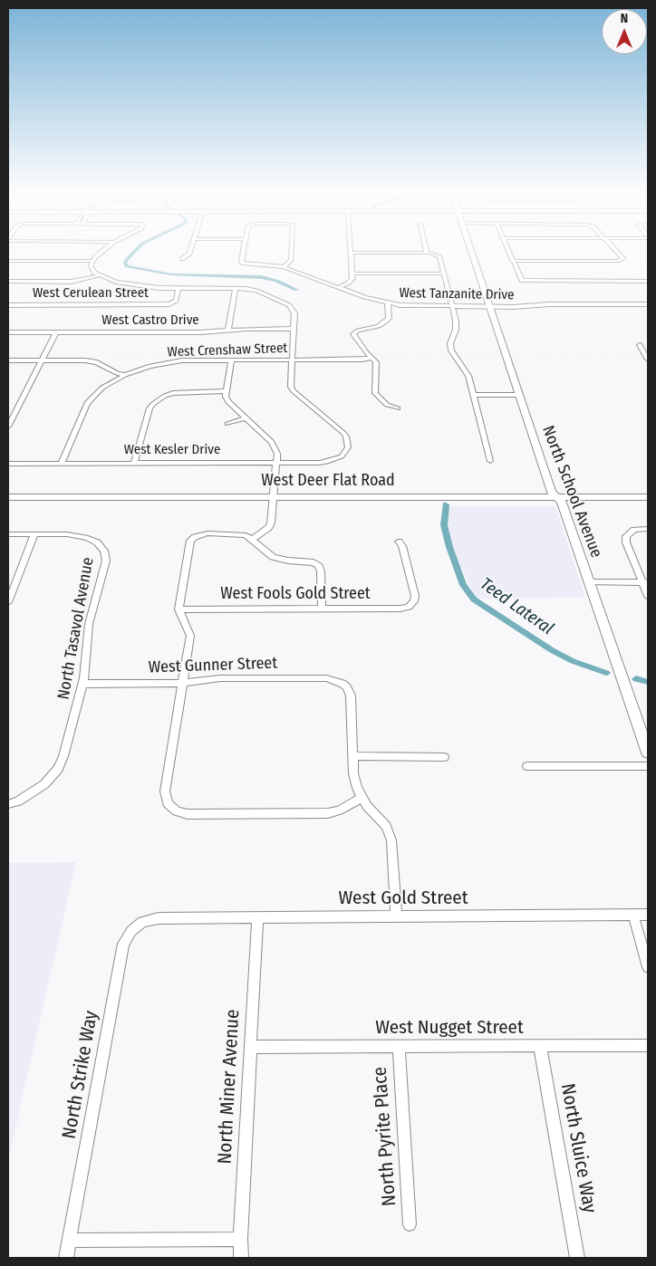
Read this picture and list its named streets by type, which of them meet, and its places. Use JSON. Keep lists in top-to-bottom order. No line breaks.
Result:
{"streets":{"street":["West Cerulean Street","West Tanzanite Drive","West Castro Drive","West Crenshaw Street","West Kesler Drive","West Deer Flat Road","North School Avenue","West Fools Gold Street","North Tasavol Avenue","West Gunner Street","West Gold Street","West Nugget Street","North Strike Way","North Miner Avenue","North Pyrite Place","North Sluice Way"]},"crossings":[["West Tanzanite Drive","North School Avenue"],["West Deer Flat Road","North School Avenue"],["North Tasavol Avenue","West Gunner Street"],["West Gold Street","North Strike Way"],["West Gold Street","North Miner Avenue"],["West Nugget Street","North Miner Avenue"],["West Nugget Street","North Pyrite Place"],["West Nugget Street","North Sluice Way"]],"water":["Teed Lateral"],"north":"top"}
